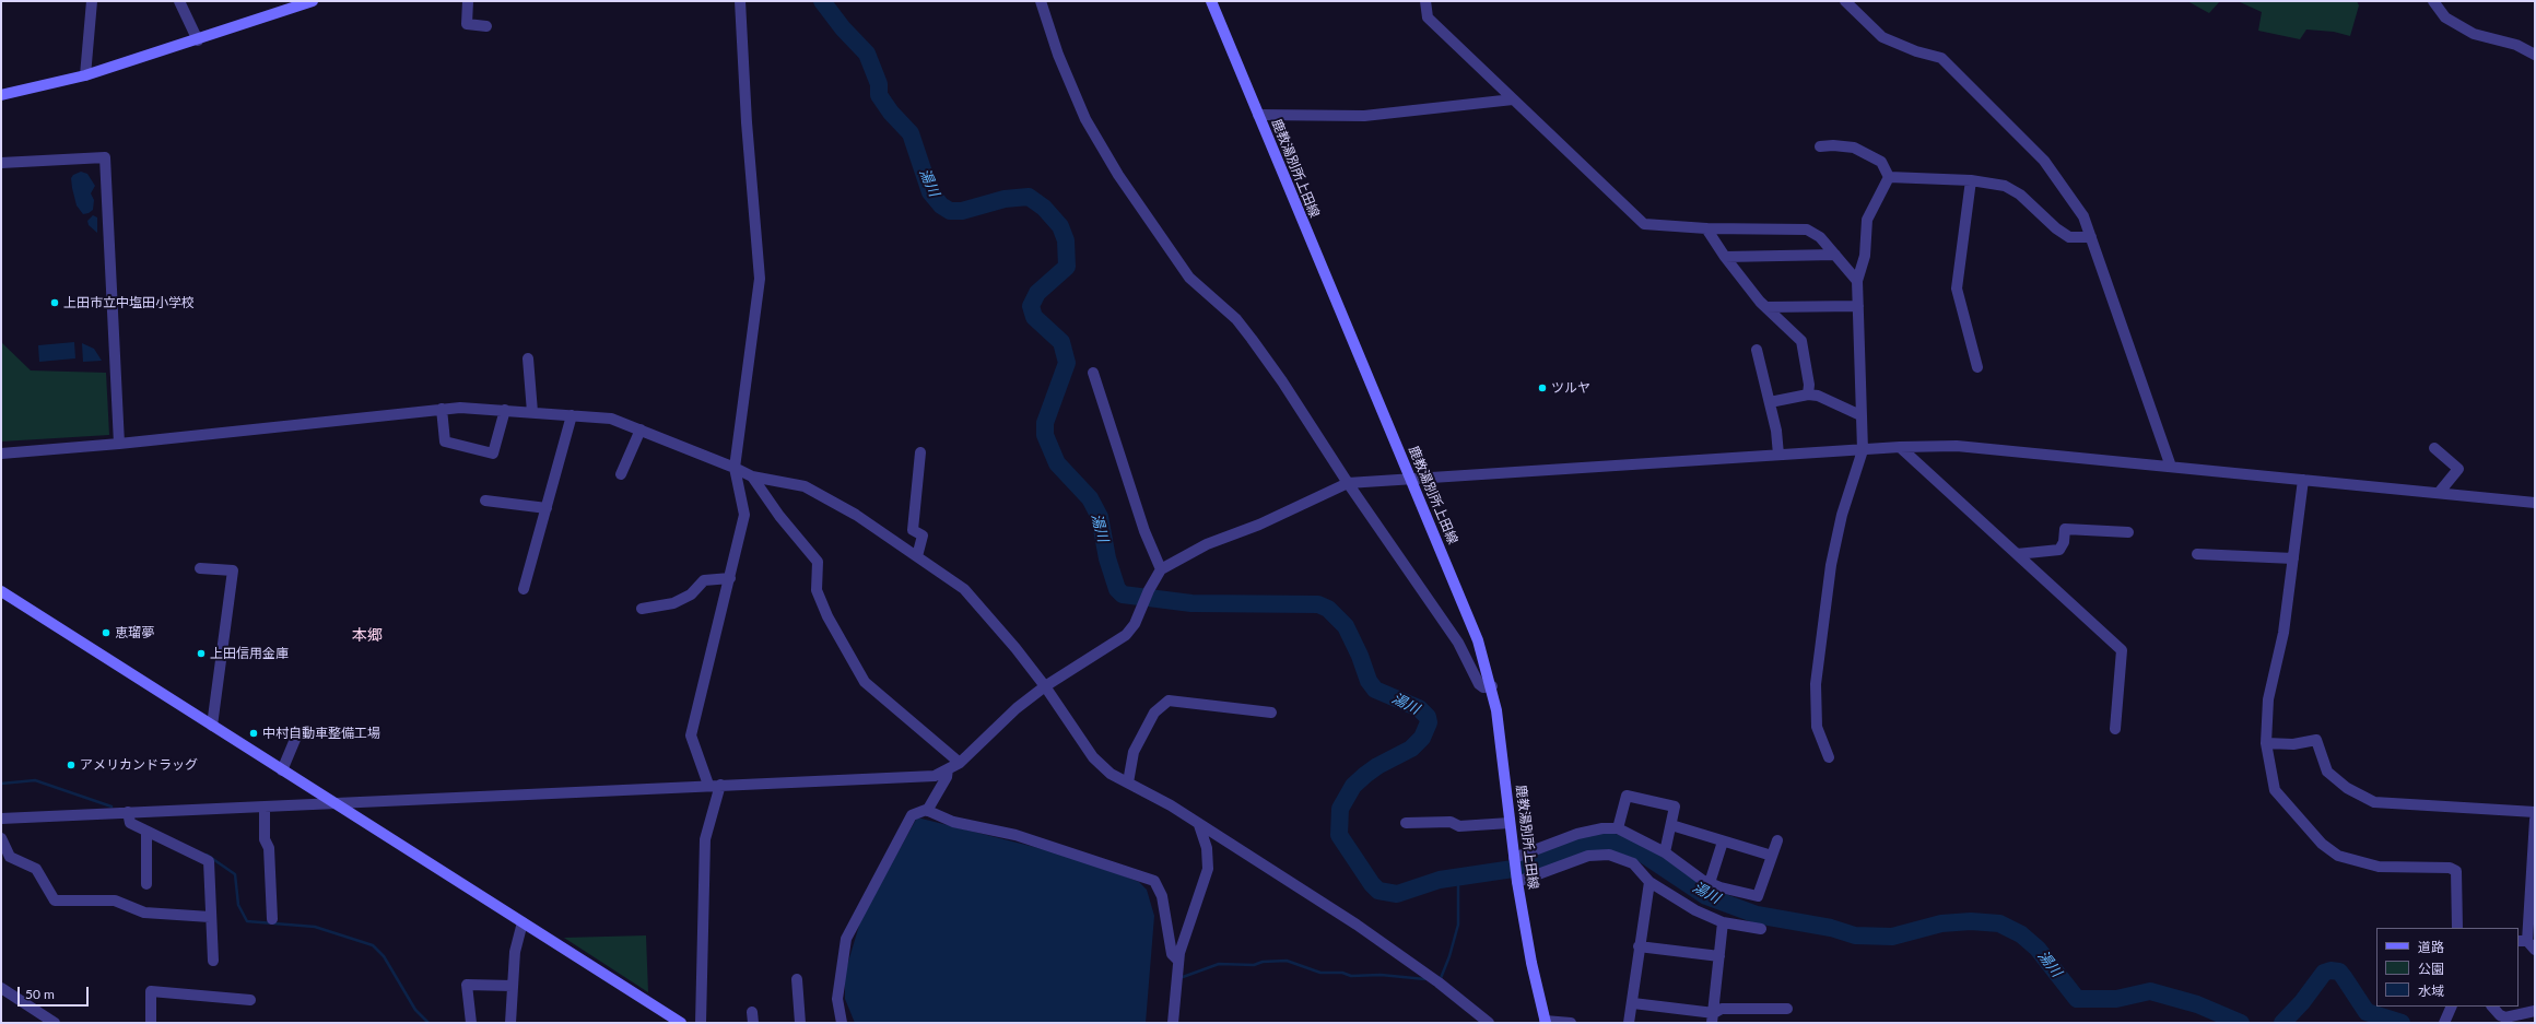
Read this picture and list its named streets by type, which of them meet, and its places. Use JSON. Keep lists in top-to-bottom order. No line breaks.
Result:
{"streets":{"street":["鹿教湯別所上田線"]},"districts":["本郷"],"water":["湯川"],"places":["上田市立中塩田小学校","ツルヤ","恵瑠夢","上田信用金庫","中村自動車整備工場","アメリカンドラッグ"],"legend":["道路","公園","水域"],"scale_bar":"50 m"}
